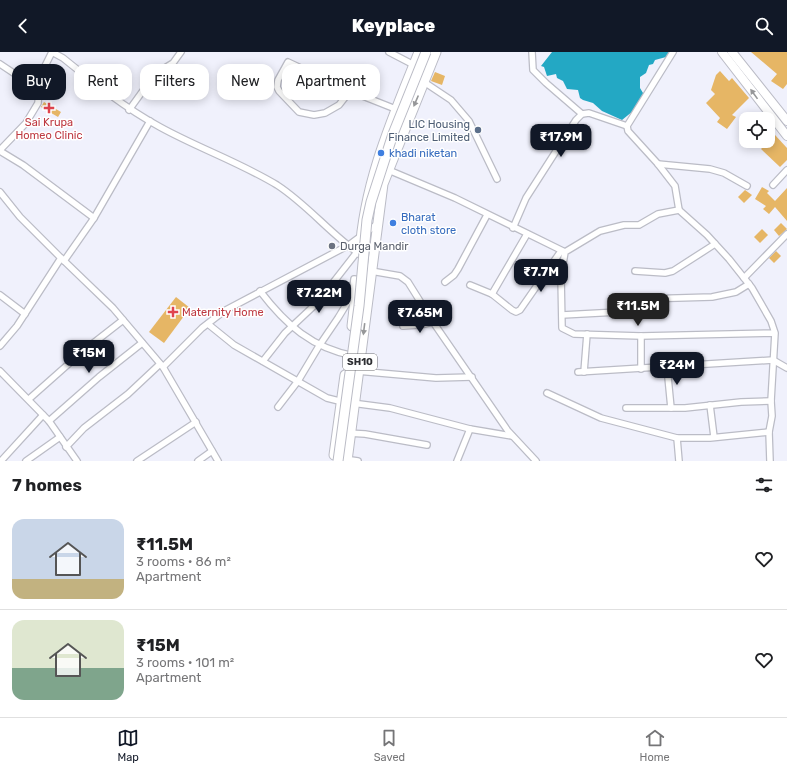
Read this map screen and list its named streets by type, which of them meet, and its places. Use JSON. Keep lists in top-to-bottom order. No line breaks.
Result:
{"streets":{"main road":["SH10"]},"places":{"health":["Sai Krupa Homeo Clinic","Maternity Home"],"other":["LIC Housing Finance Limited","khadi niketan","Bharat cloth store","Durga Mandir"]},"page":{"header":"Keyplace","chip":["Buy","Rent","Filters","New","Apartment"],"price":["₹17.9M","₹7.7M","₹7.22M","₹11.5M","₹7.65M","₹15M","₹24M"],"heading":"7 homes","list":[{"name":"₹11.5M","note":"3 rooms · 86 m² · Apartment"},{"name":"₹15M","note":"3 rooms · 101 m² · Apartment"}],"tabs":["Map","Saved","Home"]}}
